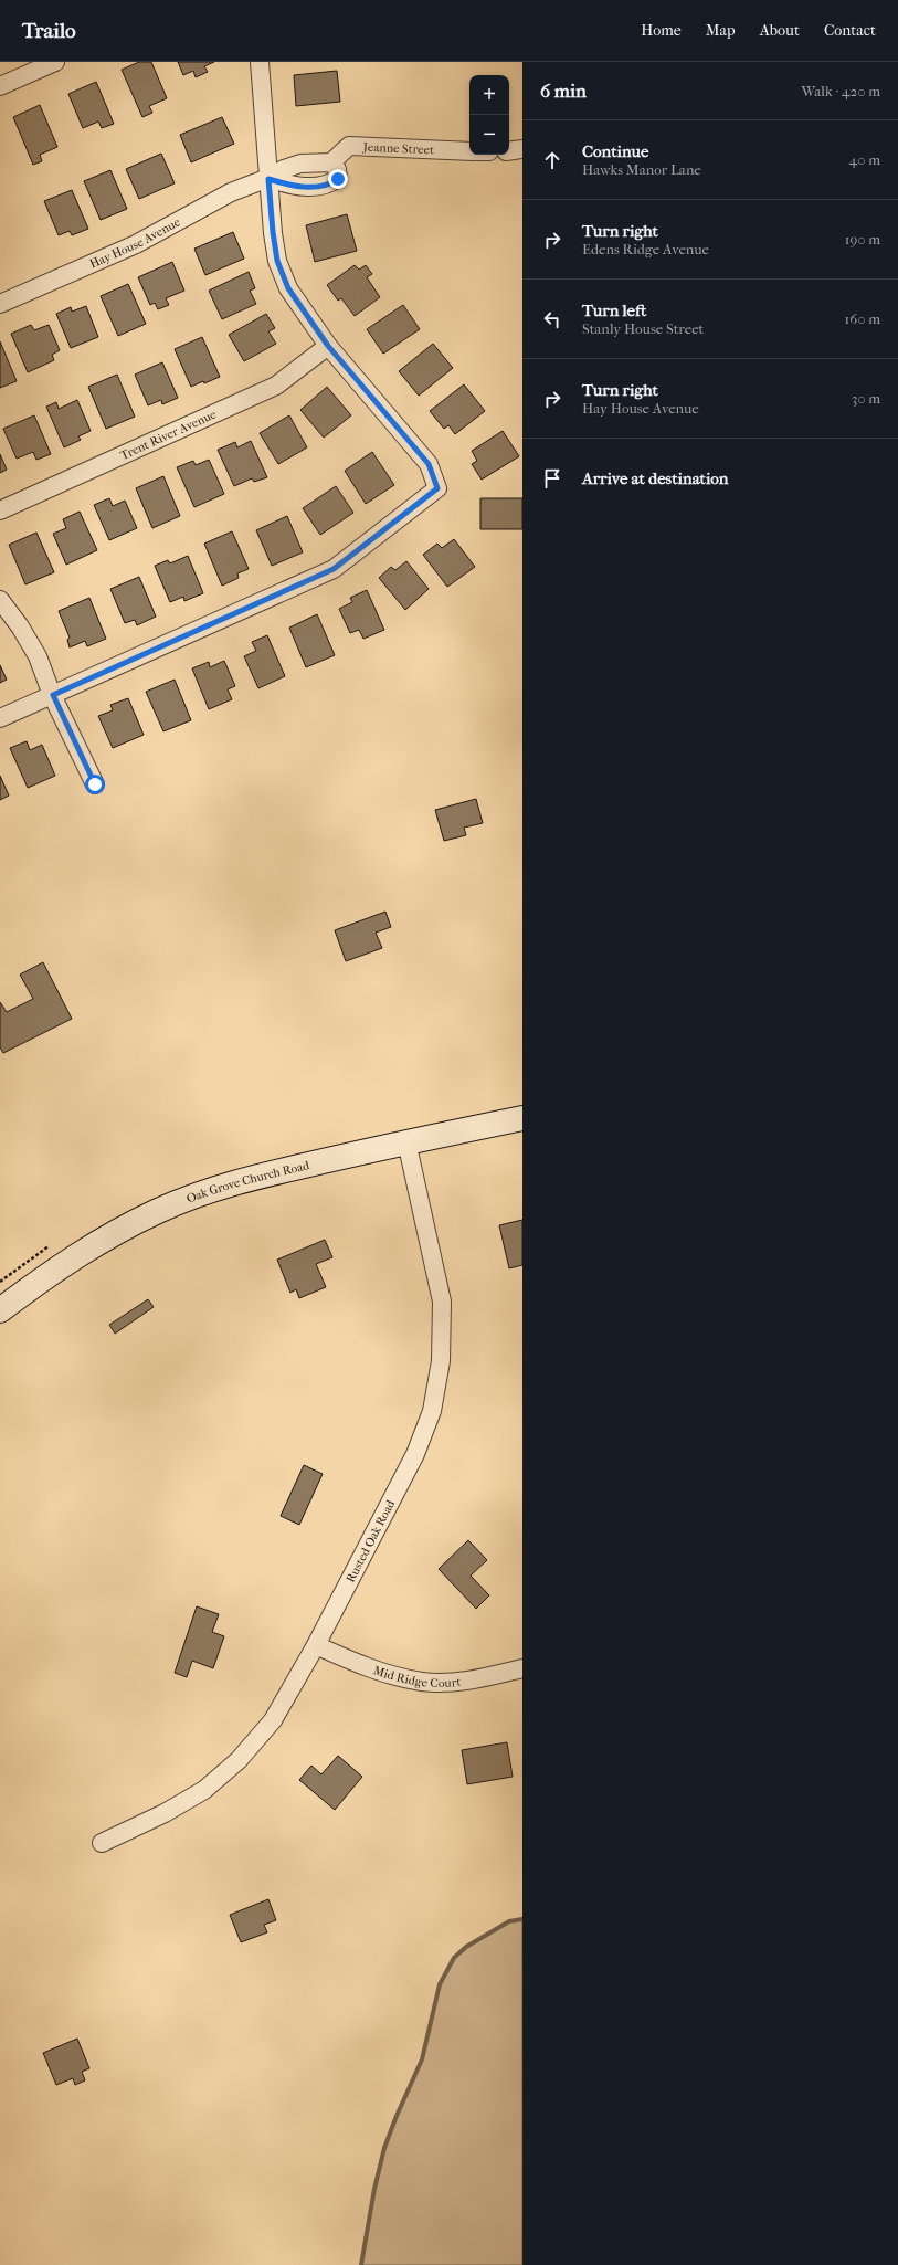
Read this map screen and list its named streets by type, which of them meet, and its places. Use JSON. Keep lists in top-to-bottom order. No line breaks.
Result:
{"streets":{"main road":["Oak Grove Church Road"],"street":["Jeanne Street","Hay House Avenue","Trent River Avenue","Rusted Oak Road","Mid Ridge Court"]},"crossings":[["Jeanne Street","Hay House Avenue"],["Oak Grove Church Road","Rusted Oak Road"],["Rusted Oak Road","Mid Ridge Court"]],"page":{"header":"Trailo","nav":["Home","Map","About","Contact"],"heading":["6 min","Walk · 420 m"],"map_buttons":["+","−"],"list":[["Continue","Hawks Manor Lane","40 m"],["Turn right","Edens Ridge Avenue","190 m"],["Turn left","Stanly House Street","160 m"],["Turn right","Hay House Avenue","30 m"],"Arrive at destination"]}}
